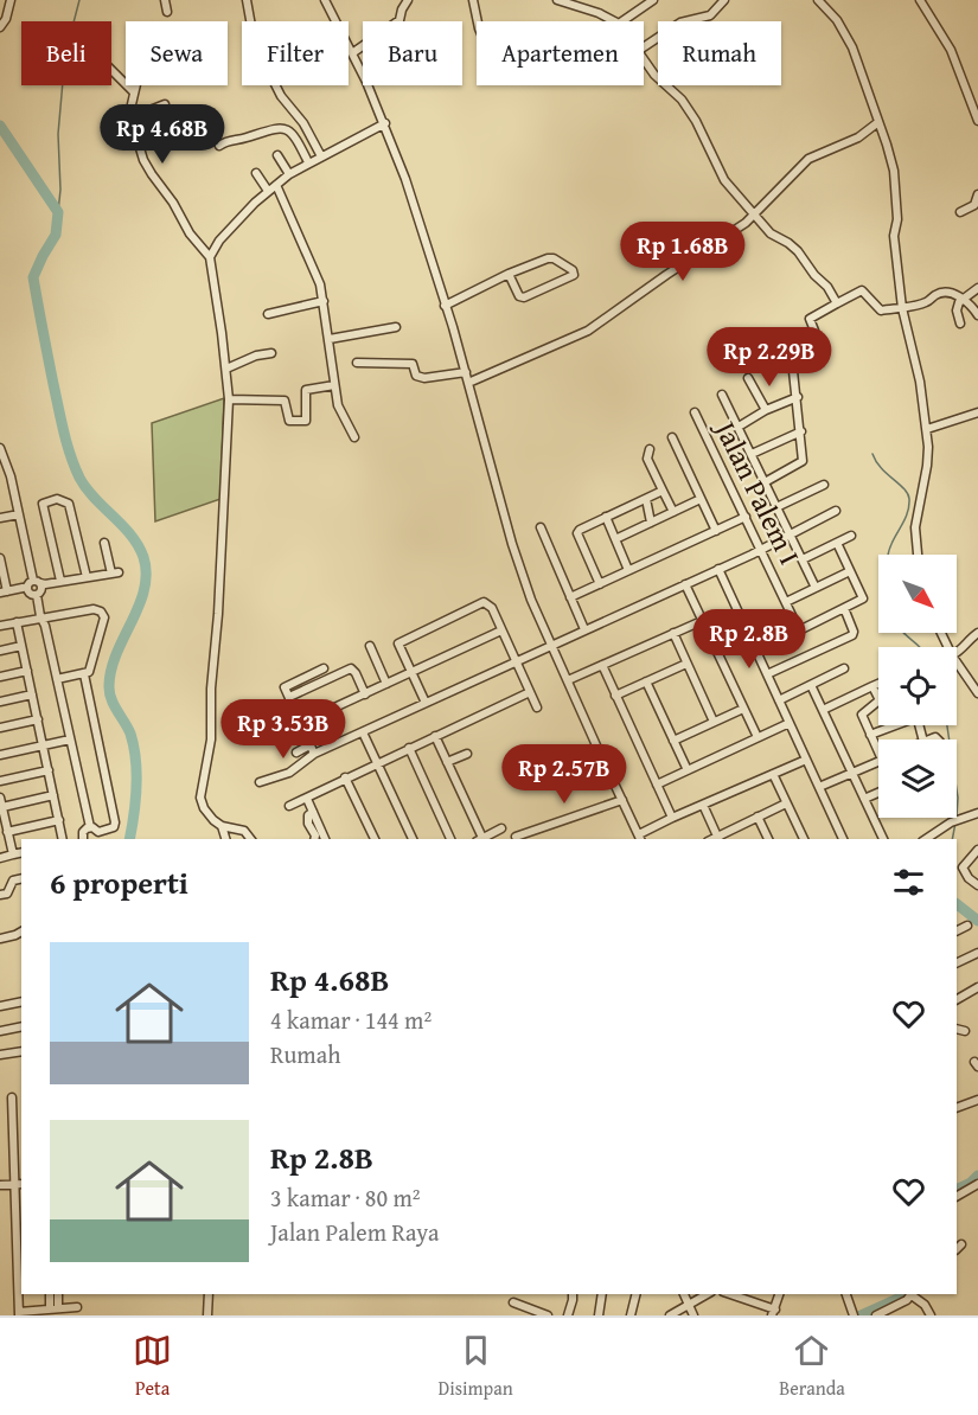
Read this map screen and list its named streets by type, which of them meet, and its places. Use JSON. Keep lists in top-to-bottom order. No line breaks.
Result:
{"streets":{"street":["Jalan Palem I"]},"north":"bottom right","page":{"chip":["Beli","Sewa","Filter","Baru","Apartemen","Rumah"],"price":["Rp 4.68B","Rp 1.68B","Rp 2.29B","Rp 2.8B","Rp 3.53B","Rp 2.57B"],"heading":"6 properti","list":[{"name":"Rp 4.68B","note":"4 kamar · 144 m² · Rumah"},{"name":"Rp 2.8B","note":"3 kamar · 80 m² · Jalan Palem Raya"}],"tabs":["Peta","Disimpan","Beranda"]}}
